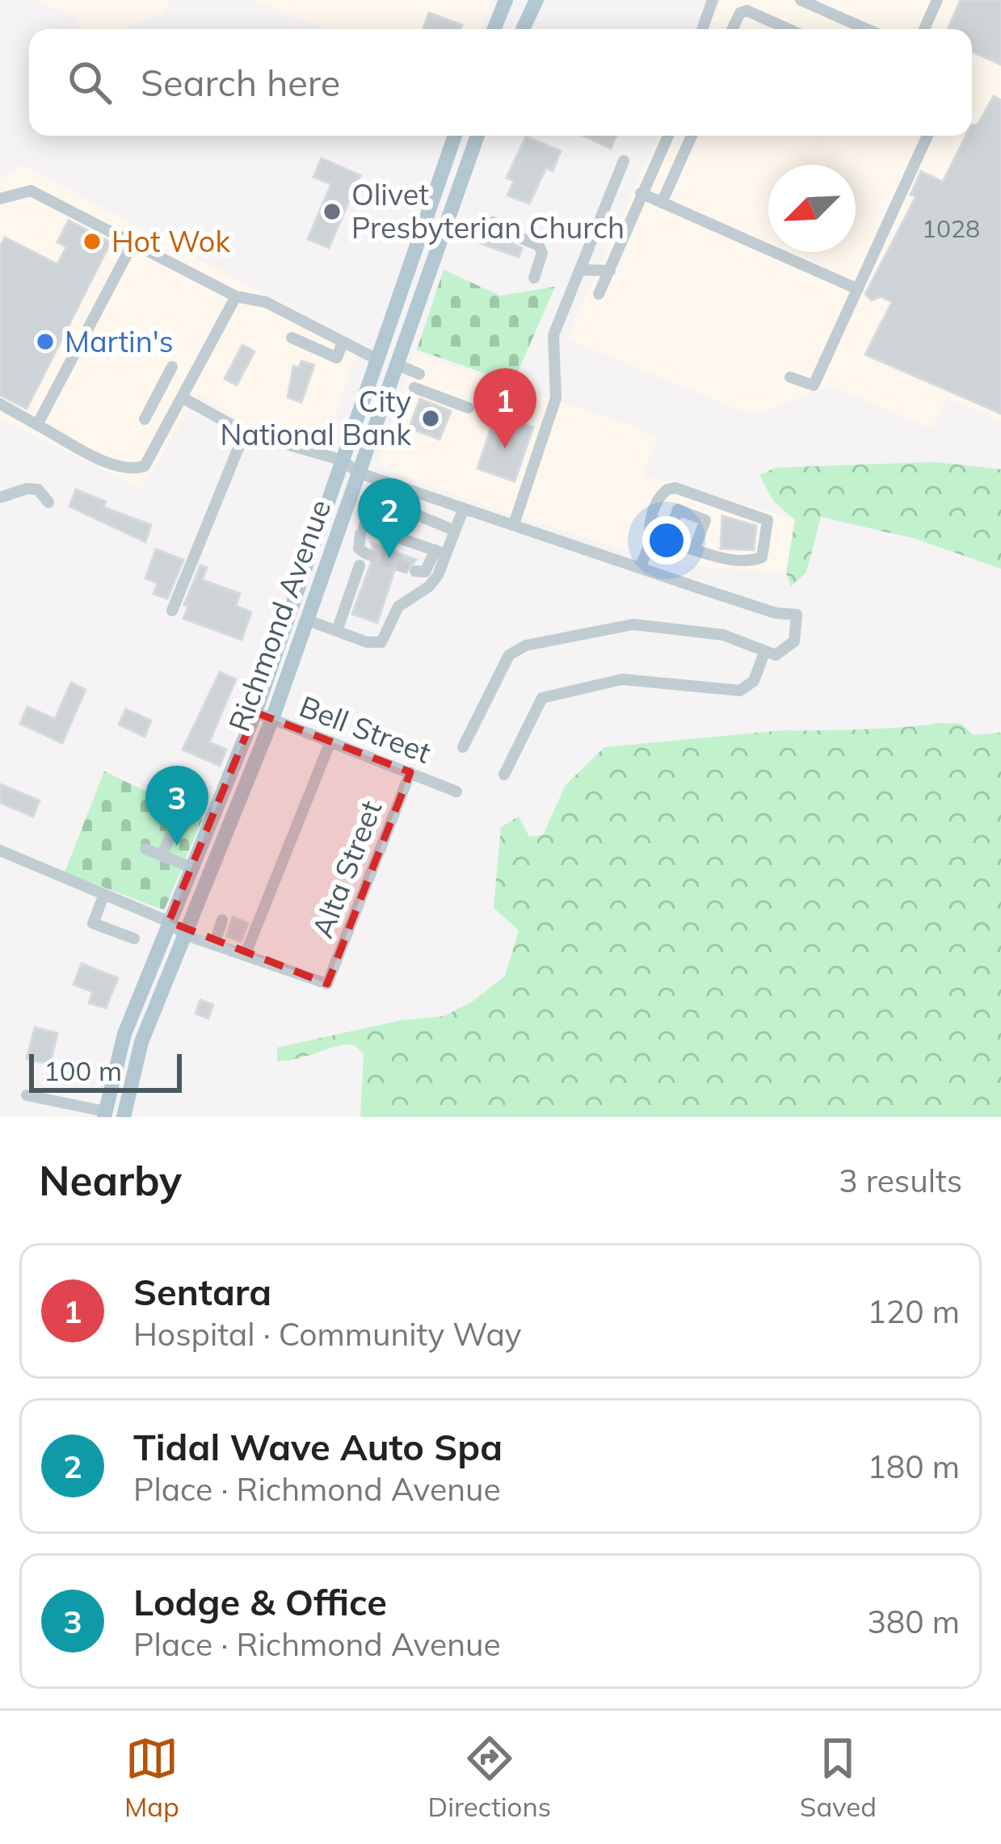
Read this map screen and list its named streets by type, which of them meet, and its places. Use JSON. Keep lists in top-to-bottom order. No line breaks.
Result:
{"streets":{"main road":["Richmond Avenue"],"street":["Bell Street","Alta Street"]},"crossings":[["Richmond Avenue","Bell Street"],["Bell Street","Alta Street"]],"places":["Olivet Presbyterian Church","Hot Wok","Martin's","City National Bank"],"house_numbers":["1028"],"scale_bar":"100 m","north":"bottom left","page":{"search":"Search here","pins":["1","2","3"],"scale":"100 m","heading":["Nearby","3 results"],"list":[{"mark":"1","name":"Sentara","note":"Hospital · Community Way","value":"120 m"},{"mark":"2","name":"Tidal Wave Auto Spa","note":"Place · Richmond Avenue","value":"180 m"},{"mark":"3","name":"Lodge & Office","note":"Place · Richmond Avenue","value":"380 m"}],"nav":["Map","Directions","Saved"]}}
